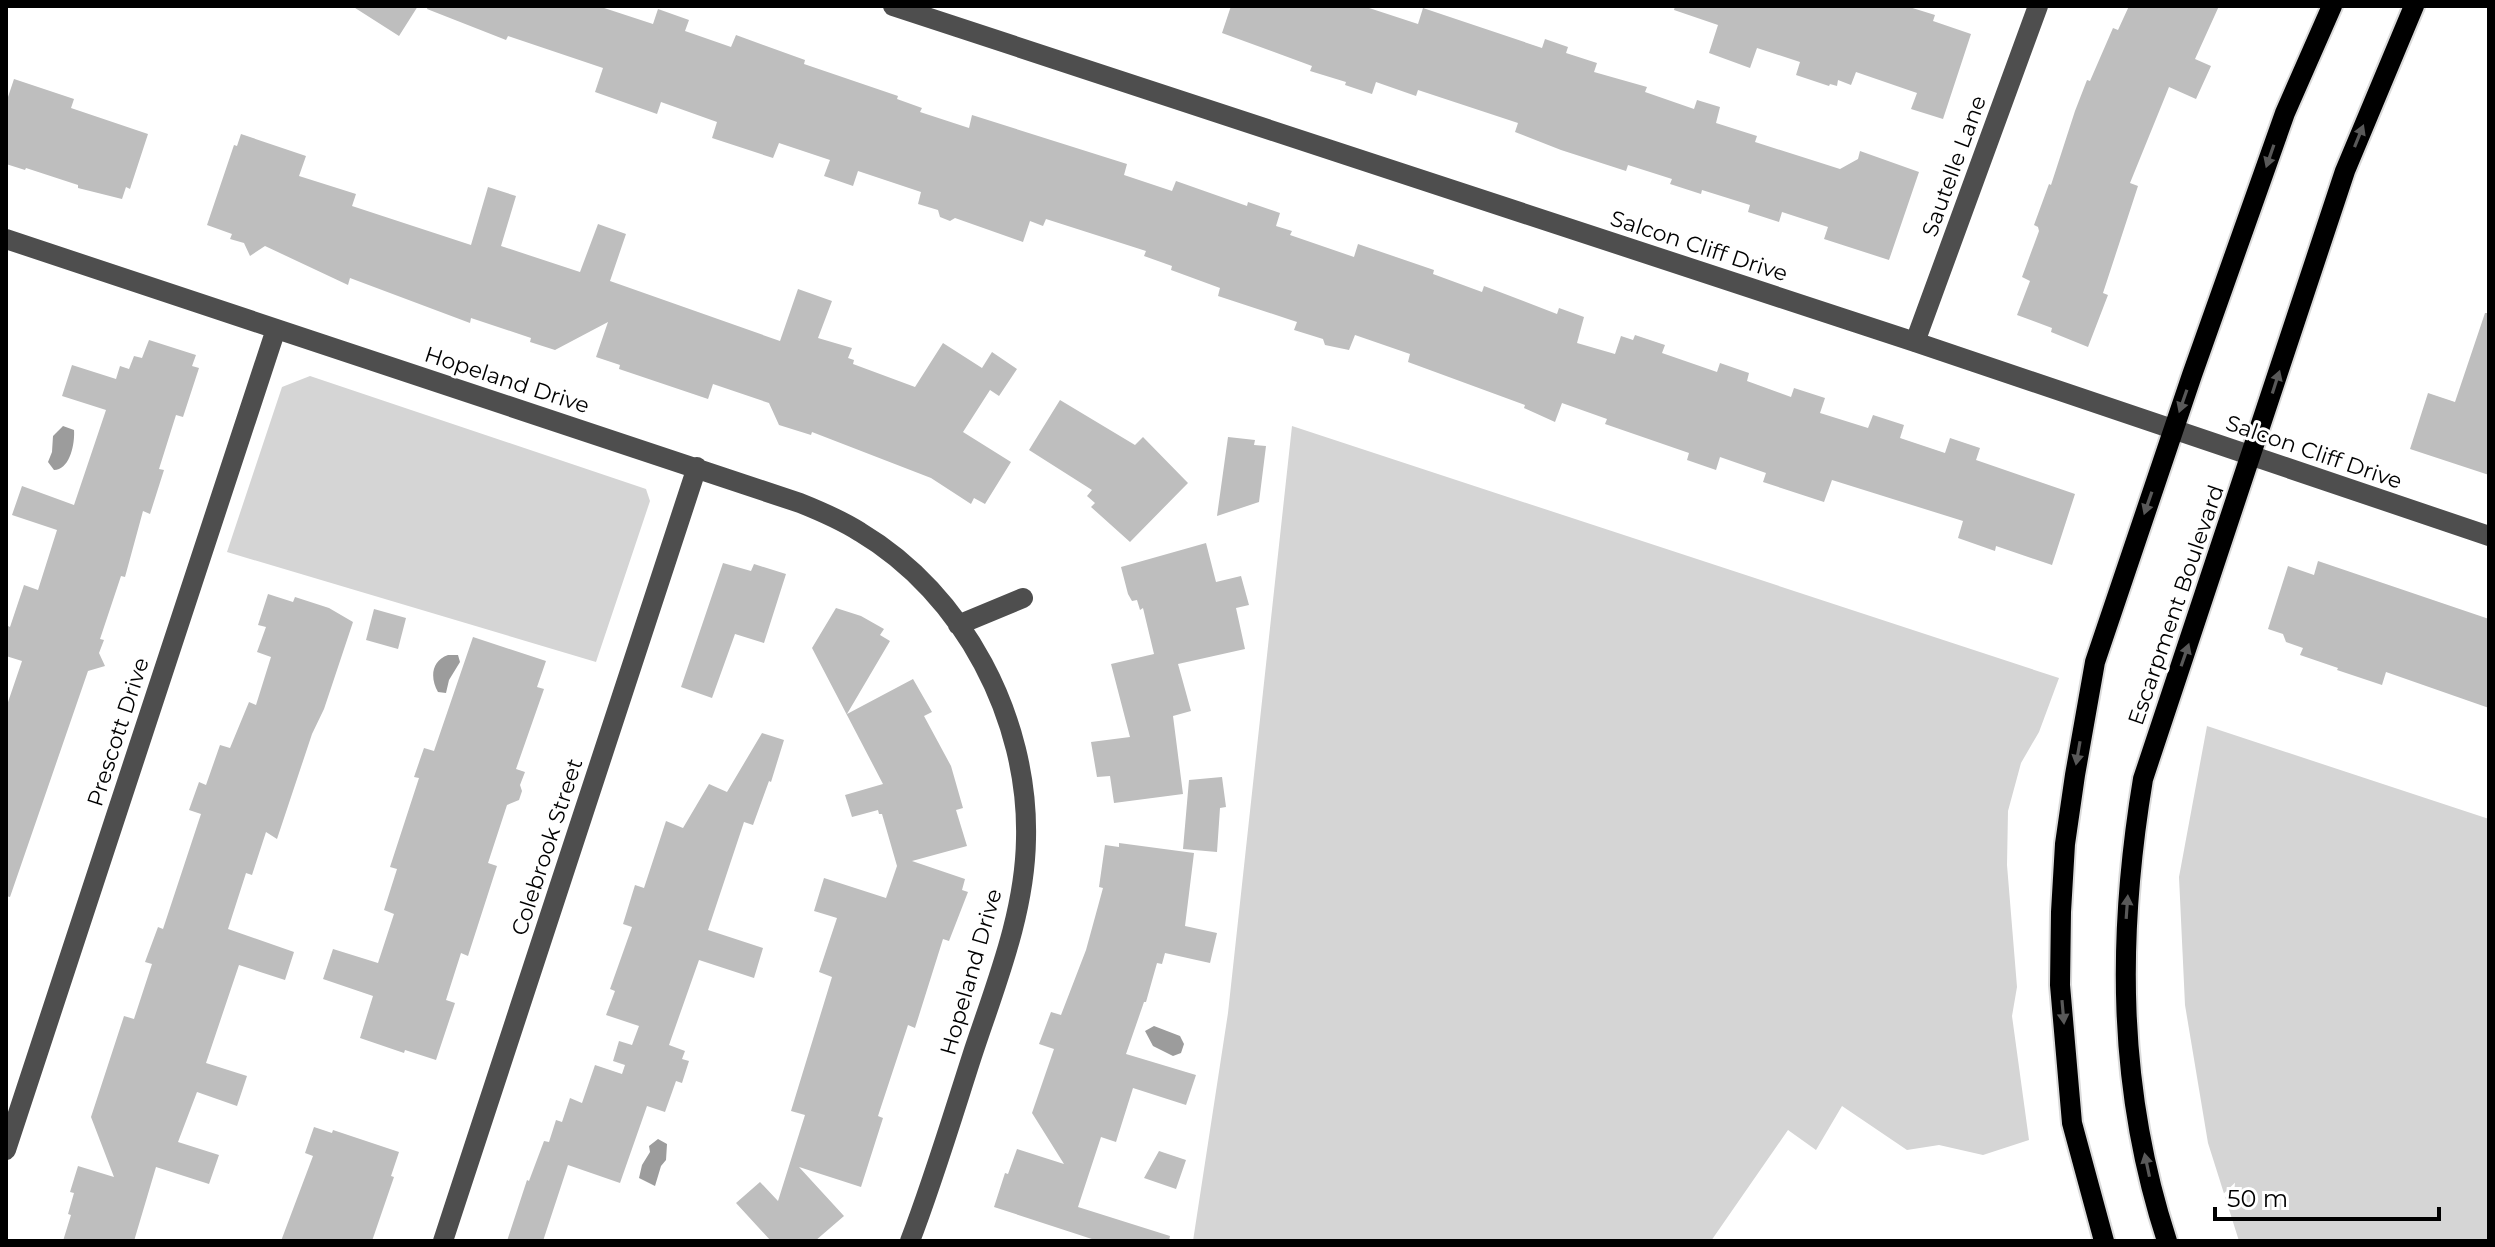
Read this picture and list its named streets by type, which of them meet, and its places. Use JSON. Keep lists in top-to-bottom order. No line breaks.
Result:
{"streets":{"main road":["Escarpment Boulevard"],"street":["Sautelle Lane","Salcon Cliff Drive","Hopeland Drive","Prescott Drive","Colebrook Street"]},"crossings":[["Sautelle Lane","Salcon Cliff Drive"],["Salcon Cliff Drive","Escarpment Boulevard"],["Hopeland Drive","Prescott Drive"],["Hopeland Drive","Colebrook Street"]],"scale_bar":"50 m"}
